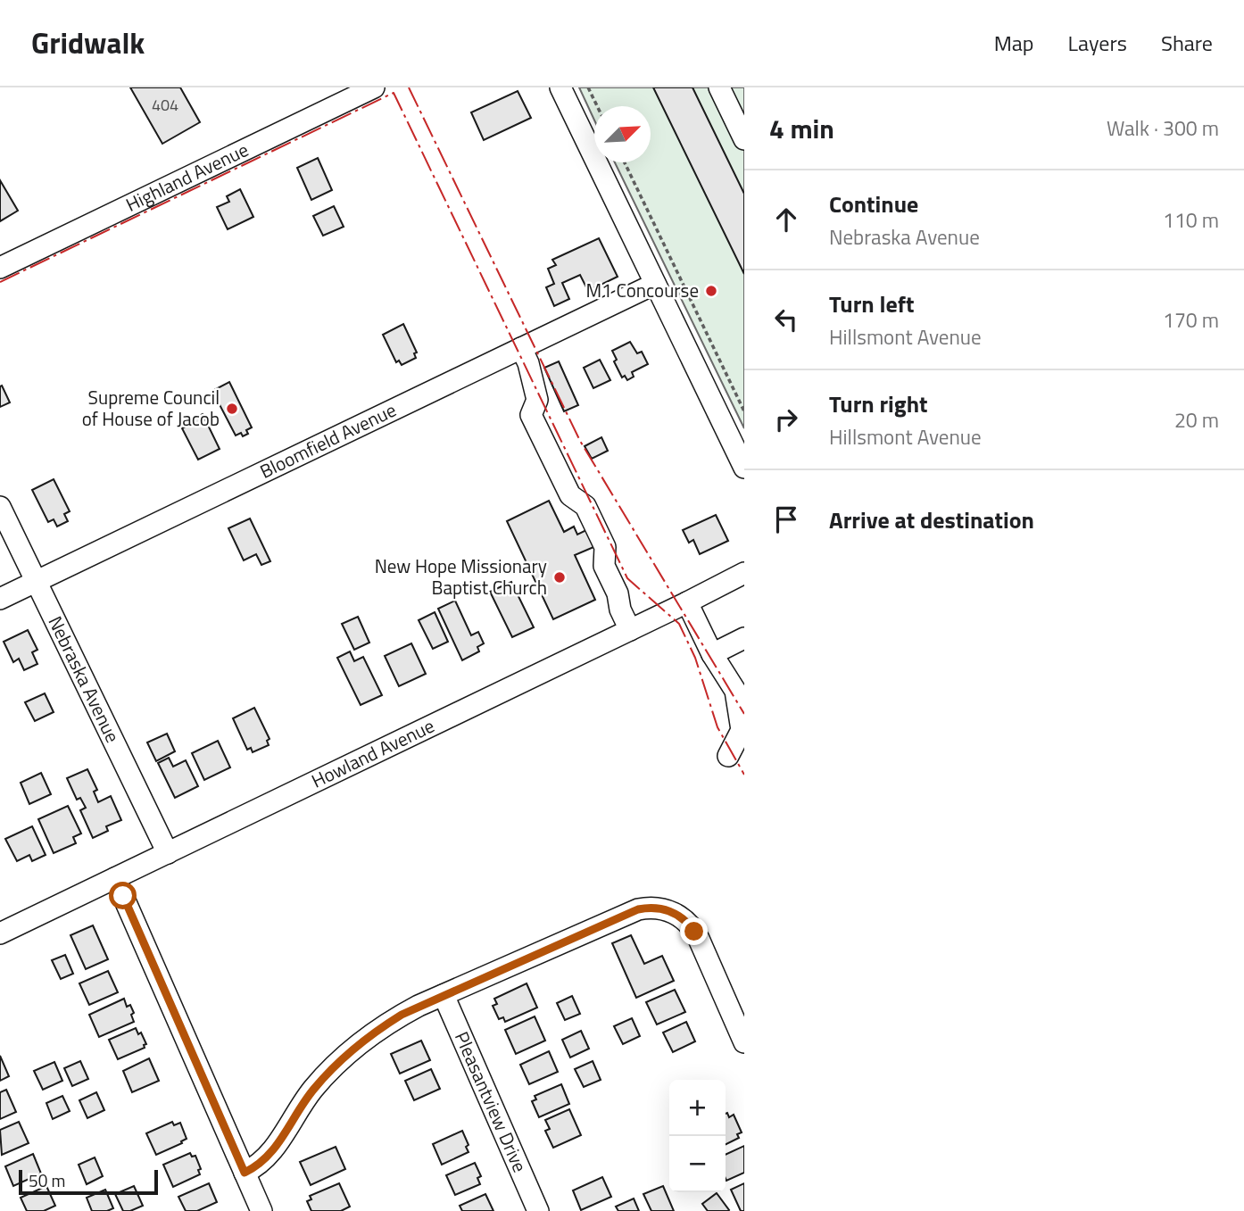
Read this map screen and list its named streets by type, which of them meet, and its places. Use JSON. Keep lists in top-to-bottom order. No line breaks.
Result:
{"streets":{"street":["Highland Avenue","Bloomfield Avenue","Nebraska Avenue","Howland Avenue","Pleasantview Drive"]},"crossings":[["Bloomfield Avenue","Nebraska Avenue"],["Nebraska Avenue","Howland Avenue"]],"places":["M1 Concourse","Supreme Council of House of Jacob","New Hope Missionary Baptist Church"],"house_numbers":["404"],"scale_bar":"50 m","north":"top right","page":{"header":"Gridwalk","nav":["Map","Layers","Share"],"heading":["4 min","Walk · 300 m"],"list":[["Continue","Nebraska Avenue","110 m"],["Turn left","Hillsmont Avenue","170 m"],["Turn right","Hillsmont Avenue","20 m"],"Arrive at destination"],"map_buttons":["+","−"],"scale":"50 m"}}
